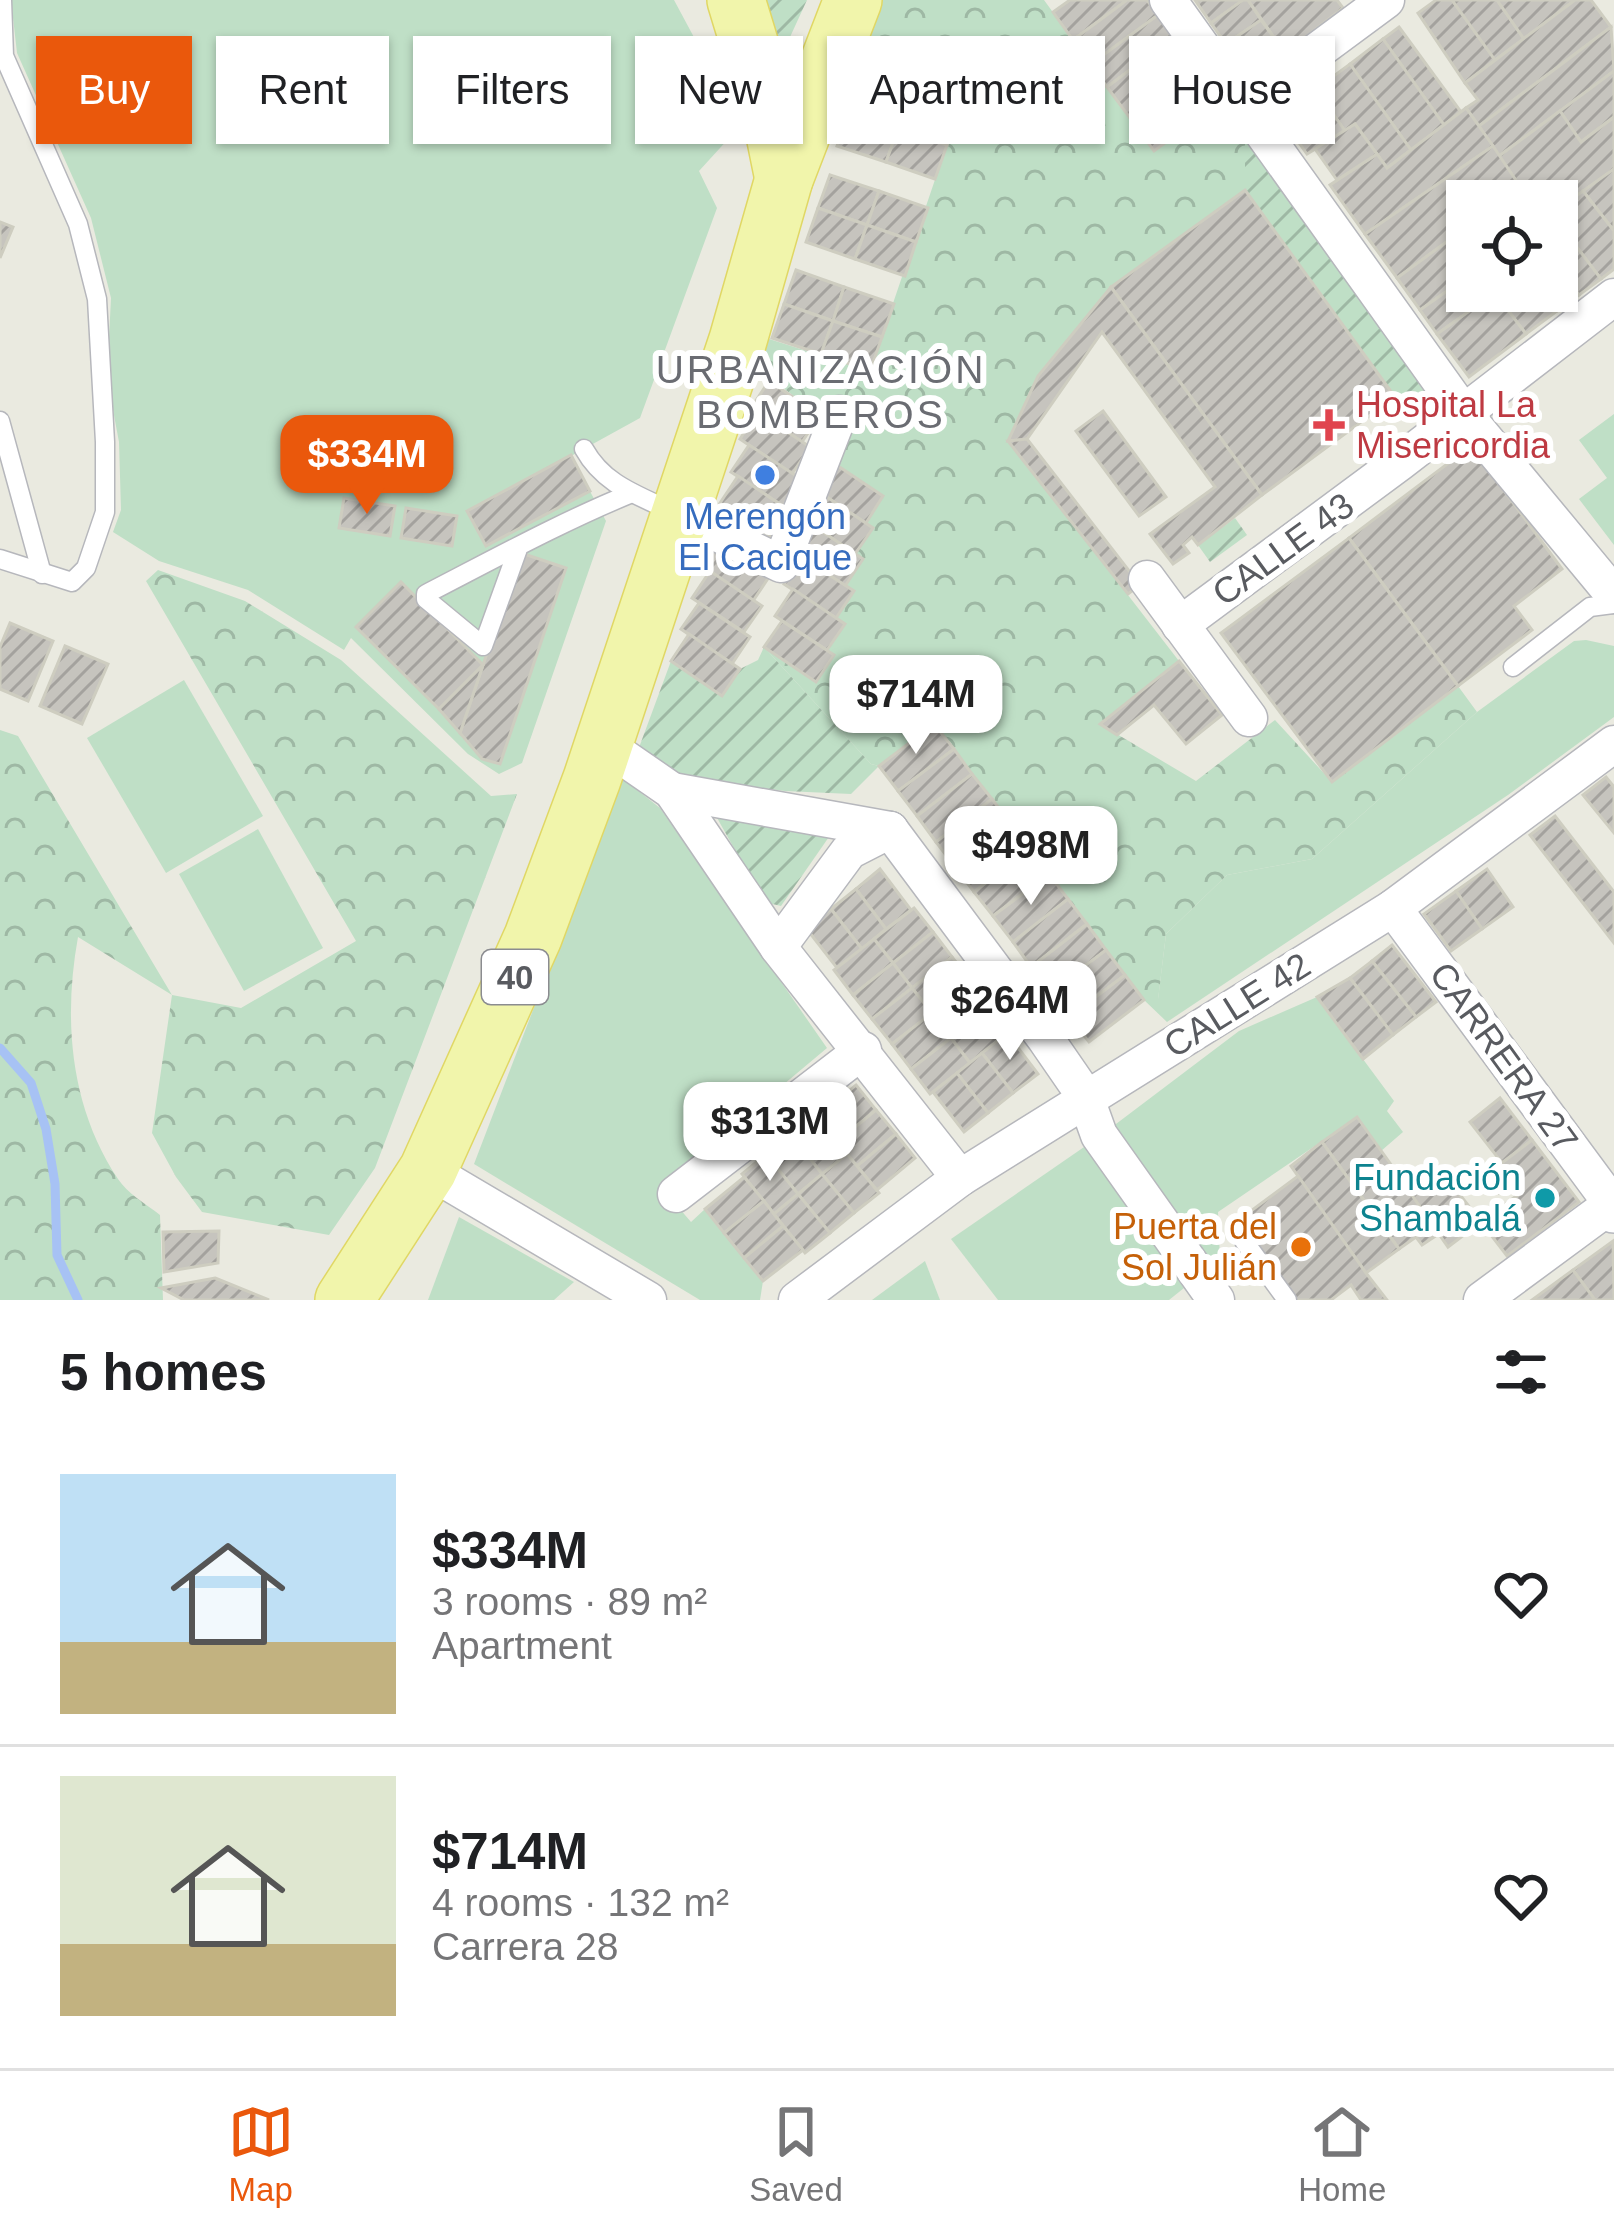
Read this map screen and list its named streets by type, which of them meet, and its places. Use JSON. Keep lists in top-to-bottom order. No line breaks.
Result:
{"streets":{"main road":["40"],"street":["CALLE 43","CALLE 42","CARRERA 27"]},"crossings":[["CALLE 42","CARRERA 27"]],"districts":["URBANIZACIÓN BOMBEROS"],"places":{"health":["Hospital La Misericordia"],"other":["Merengón El Cacique","Fundación Shambalá","Puerta del Sol Julián"]},"page":{"chip":["Buy","Rent","Filters","New","Apartment","House"],"price":["$334M","$714M","$498M","$264M","$313M"],"heading":"5 homes","list":[{"name":"$334M","note":"3 rooms · 89 m² · Apartment"},{"name":"$714M","note":"4 rooms · 132 m² · Carrera 28"}],"tabs":["Map","Saved","Home"]}}
